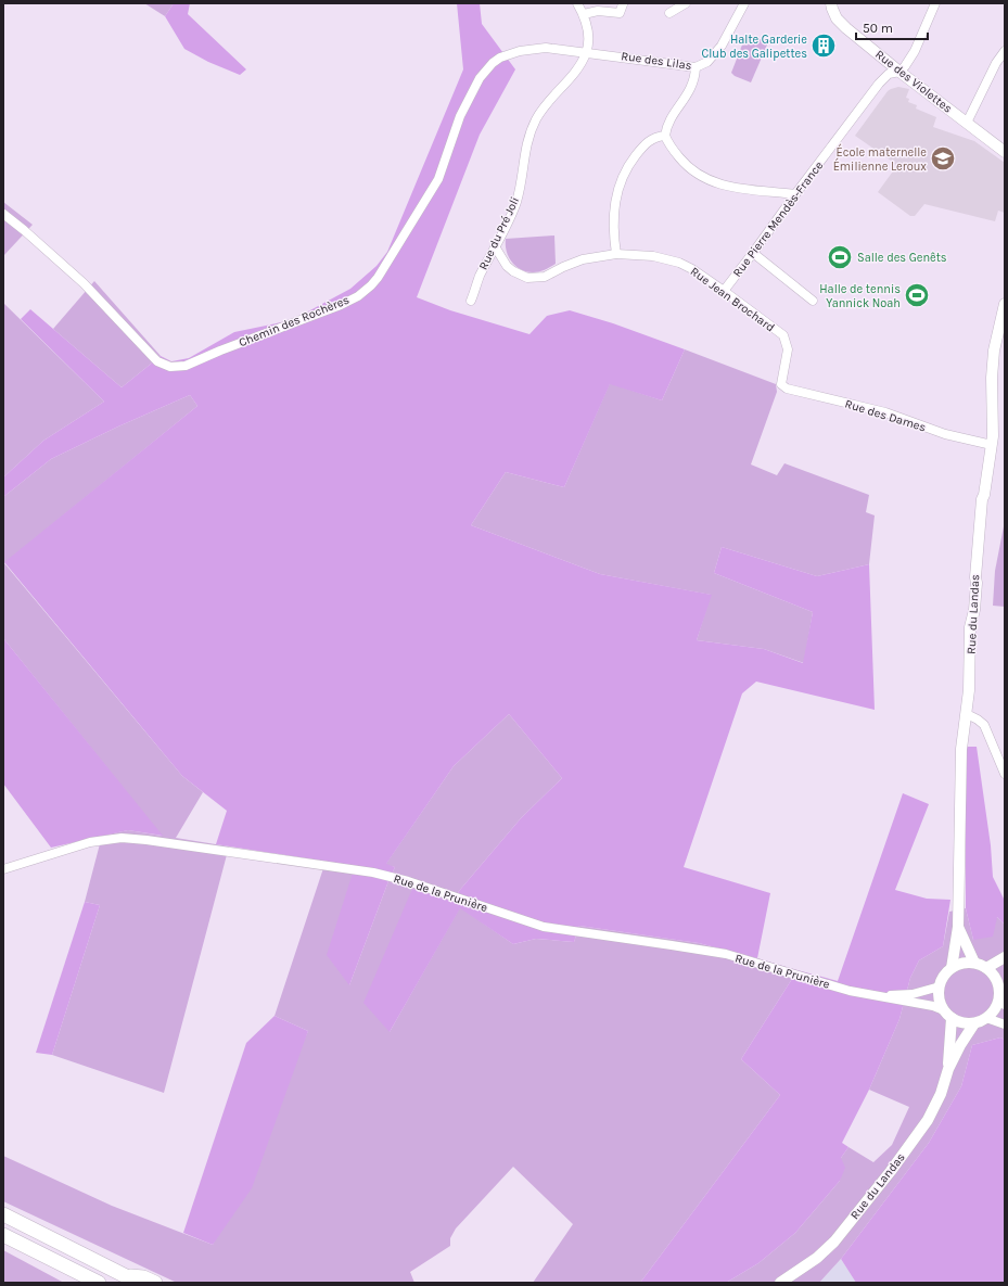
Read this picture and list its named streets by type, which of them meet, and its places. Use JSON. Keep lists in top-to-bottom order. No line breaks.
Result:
{"streets":{"street":["Rue des Lilas","Rue des Violettes","Rue Pierre Mendès-France","Rue du Pré Joli","Rue Jean Brochard","Chemin des Rochères","Rue des Dames","Rue du Landas","Rue de la Prunière"]},"crossings":[["Rue des Lilas","Rue du Pré Joli"],["Rue des Lilas","Chemin des Rochères"],["Rue des Violettes","Rue Pierre Mendès-France"],["Rue Pierre Mendès-France","Rue Jean Brochard"],["Rue du Pré Joli","Rue Jean Brochard"],["Rue du Pré Joli","Chemin des Rochères"],["Rue Jean Brochard","Rue des Dames"],["Rue des Dames","Rue du Landas"],["Rue du Landas","Rue de la Prunière"]],"places":{"building":["Halte Garderie Club des Galipettes"],"school or university":["École maternelle Émilienne Leroux"],"sports":["Salle des Genêts","Halle de tennis Yannick Noah"]},"scale_bar":"50 m"}
